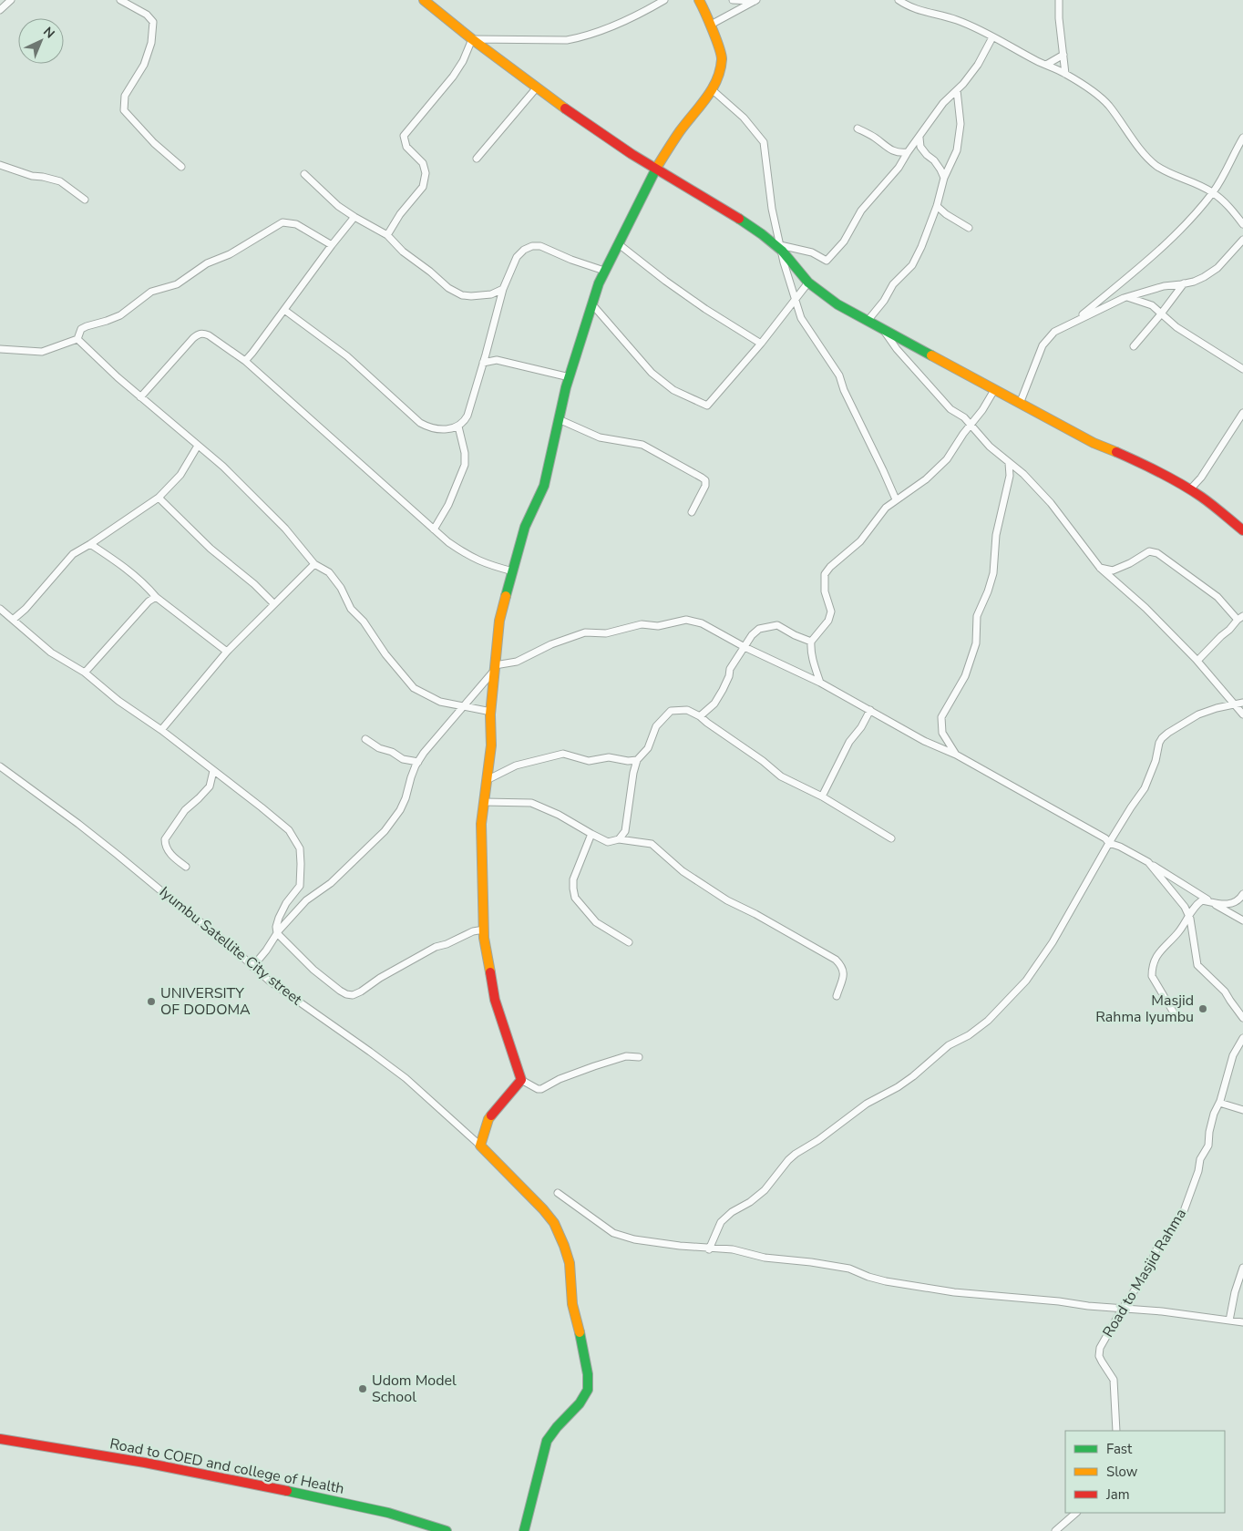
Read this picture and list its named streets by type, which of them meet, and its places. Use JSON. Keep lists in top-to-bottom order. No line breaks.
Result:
{"streets":{"street":["Iyumbu Satellite City street","Road to Masjid Rahma","Road to COED and college of Health"]},"places":["UNIVERSITY OF DODOMA","Masjid Rahma Iyumbu","Udom Model School"],"legend":["Fast","Slow","Jam"],"north":"top right"}
